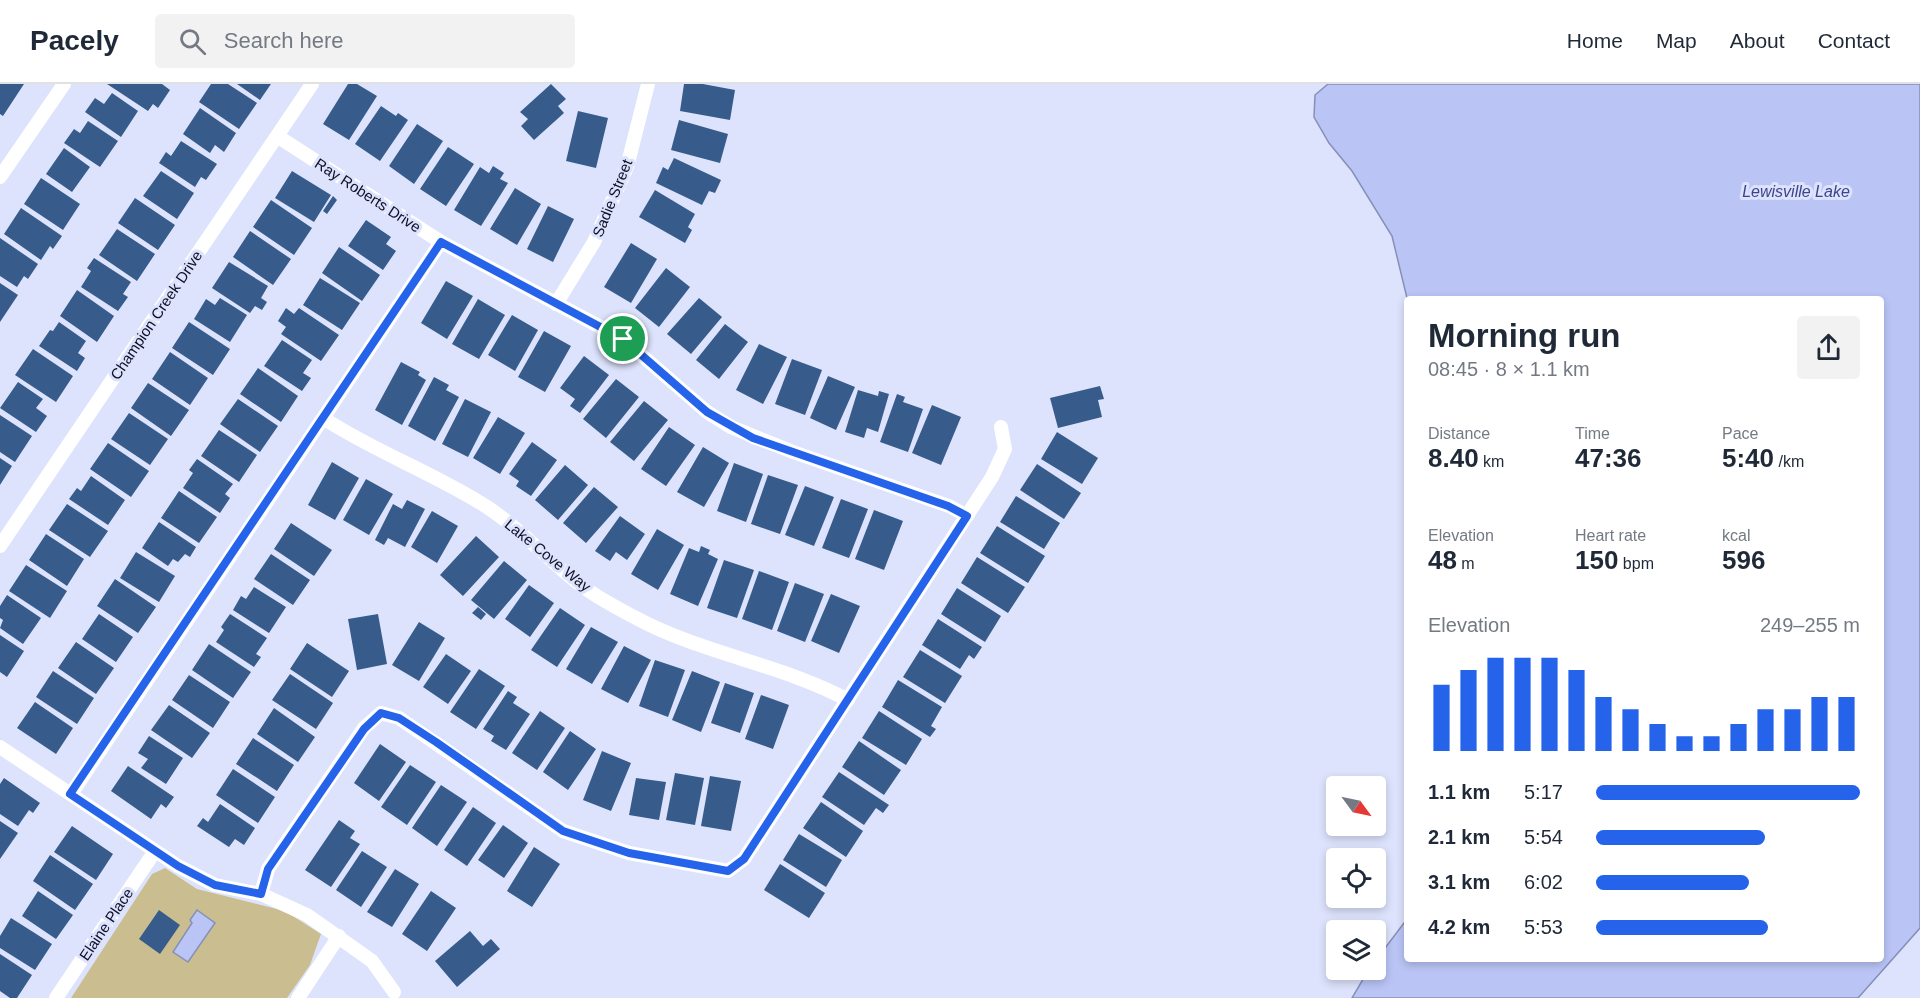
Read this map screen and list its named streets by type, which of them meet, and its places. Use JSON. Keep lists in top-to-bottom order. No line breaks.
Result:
{"streets":{"street":["Ray Roberts Drive","Sadie Street","Champion Creek Drive","Lake Cove Way","Elaine Place"]},"crossings":[["Ray Roberts Drive","Sadie Street"],["Ray Roberts Drive","Champion Creek Drive"]],"water":["Lewisville Lake"],"north":"bottom right","page":{"header":"Pacely","search":"Search here","nav":["Home","Map","About","Contact"],"heading":["Morning run","08:45 · 8 × 1.1 km"],"stats":[["Distance","8.40 km"],["Time","47:36"],["Pace","5:40 /km"],["Elevation","48 m"],["Heart rate","150 bpm"],["kcal","596"]],"chart":["Elevation","249–255 m"],"list":[{"name":"1.1 km","note":"5:17"},{"name":"2.1 km","note":"5:54"},{"name":"3.1 km","note":"6:02"},{"name":"4.2 km","note":"5:53"}]}}
